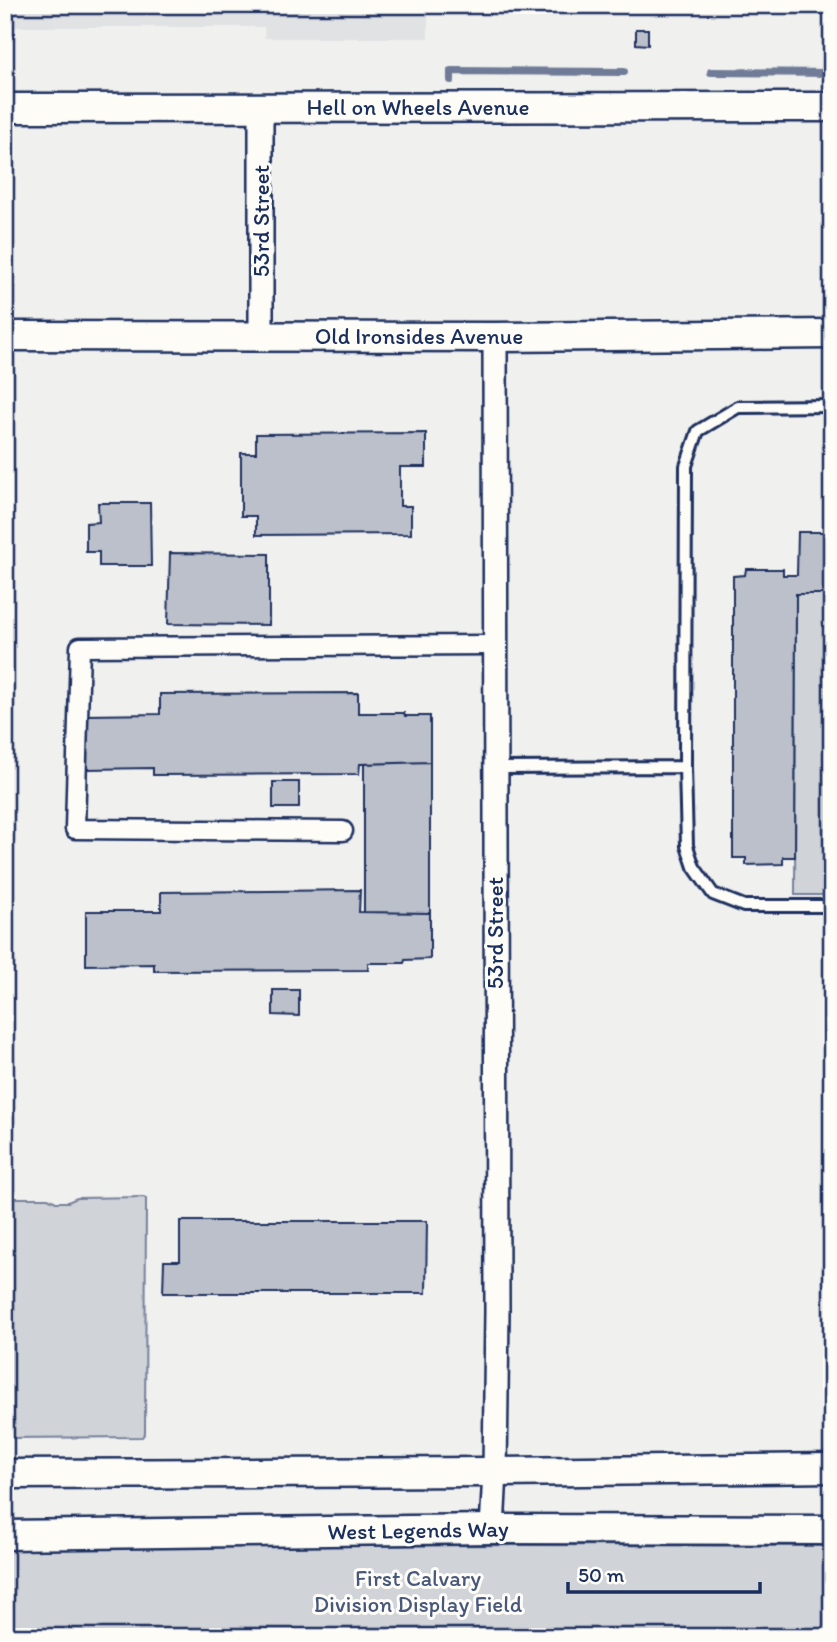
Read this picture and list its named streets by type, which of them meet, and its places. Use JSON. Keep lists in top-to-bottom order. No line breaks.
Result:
{"streets":{"street":["Hell on Wheels Avenue","53rd Street","Old Ironsides Avenue","West Legends Way"]},"crossings":[["Hell on Wheels Avenue","53rd Street"],["53rd Street","Old Ironsides Avenue"],["53rd Street","West Legends Way"]],"parks":["First Calvary Division Display Field"],"scale_bar":"50 m"}
